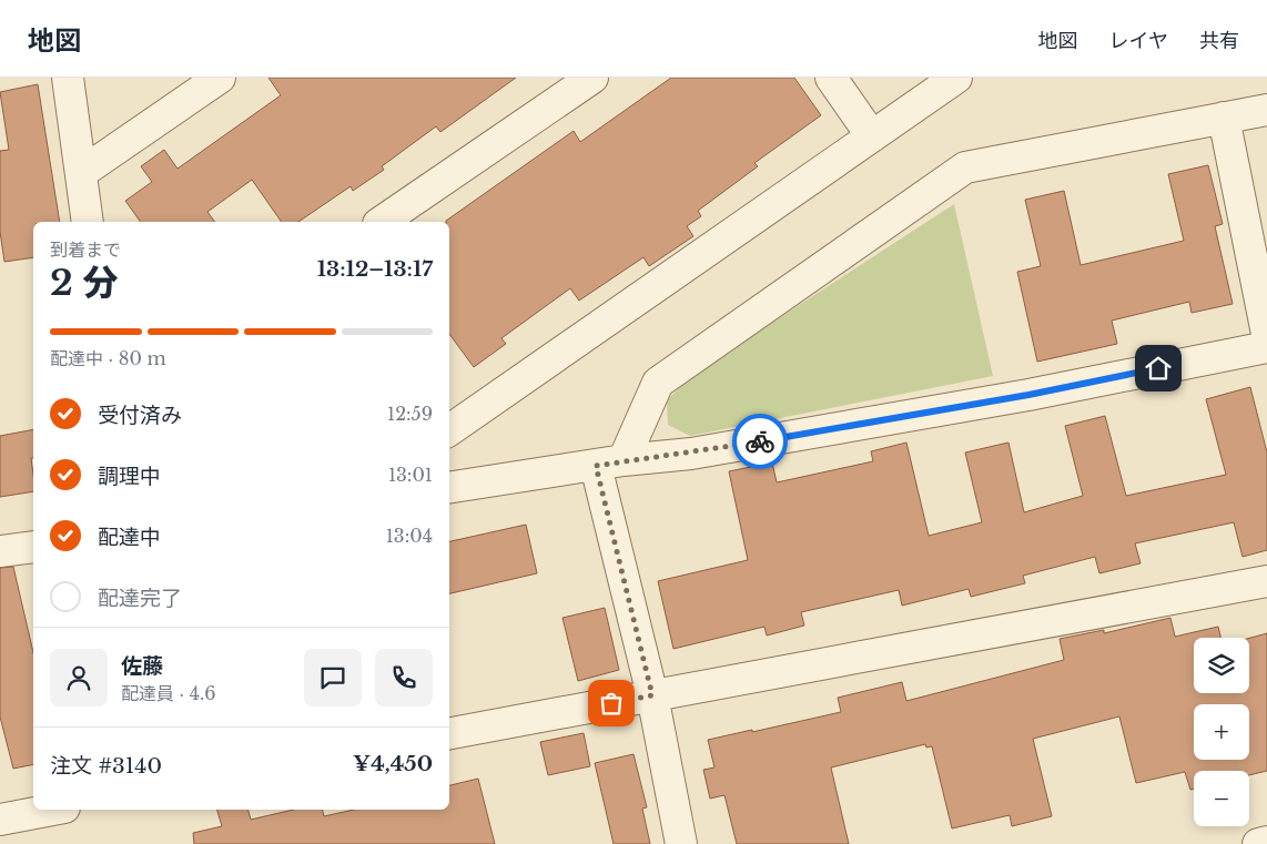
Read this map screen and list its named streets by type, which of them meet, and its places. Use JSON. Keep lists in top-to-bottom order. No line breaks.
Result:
{"page":{"header":"地図","nav":["地図","レイヤ","共有"],"heading":["2 分","到着まで","13:12–13:17"],"panel":["佐藤","配達員 · 4.6","注文 #3140","¥4,450"],"bar":"配達中 · 80 m","list":[["受付済み","12:59"],["調理中","13:01"],["配達中","13:04"],"配達完了"],"map_buttons":["+","−"]}}
